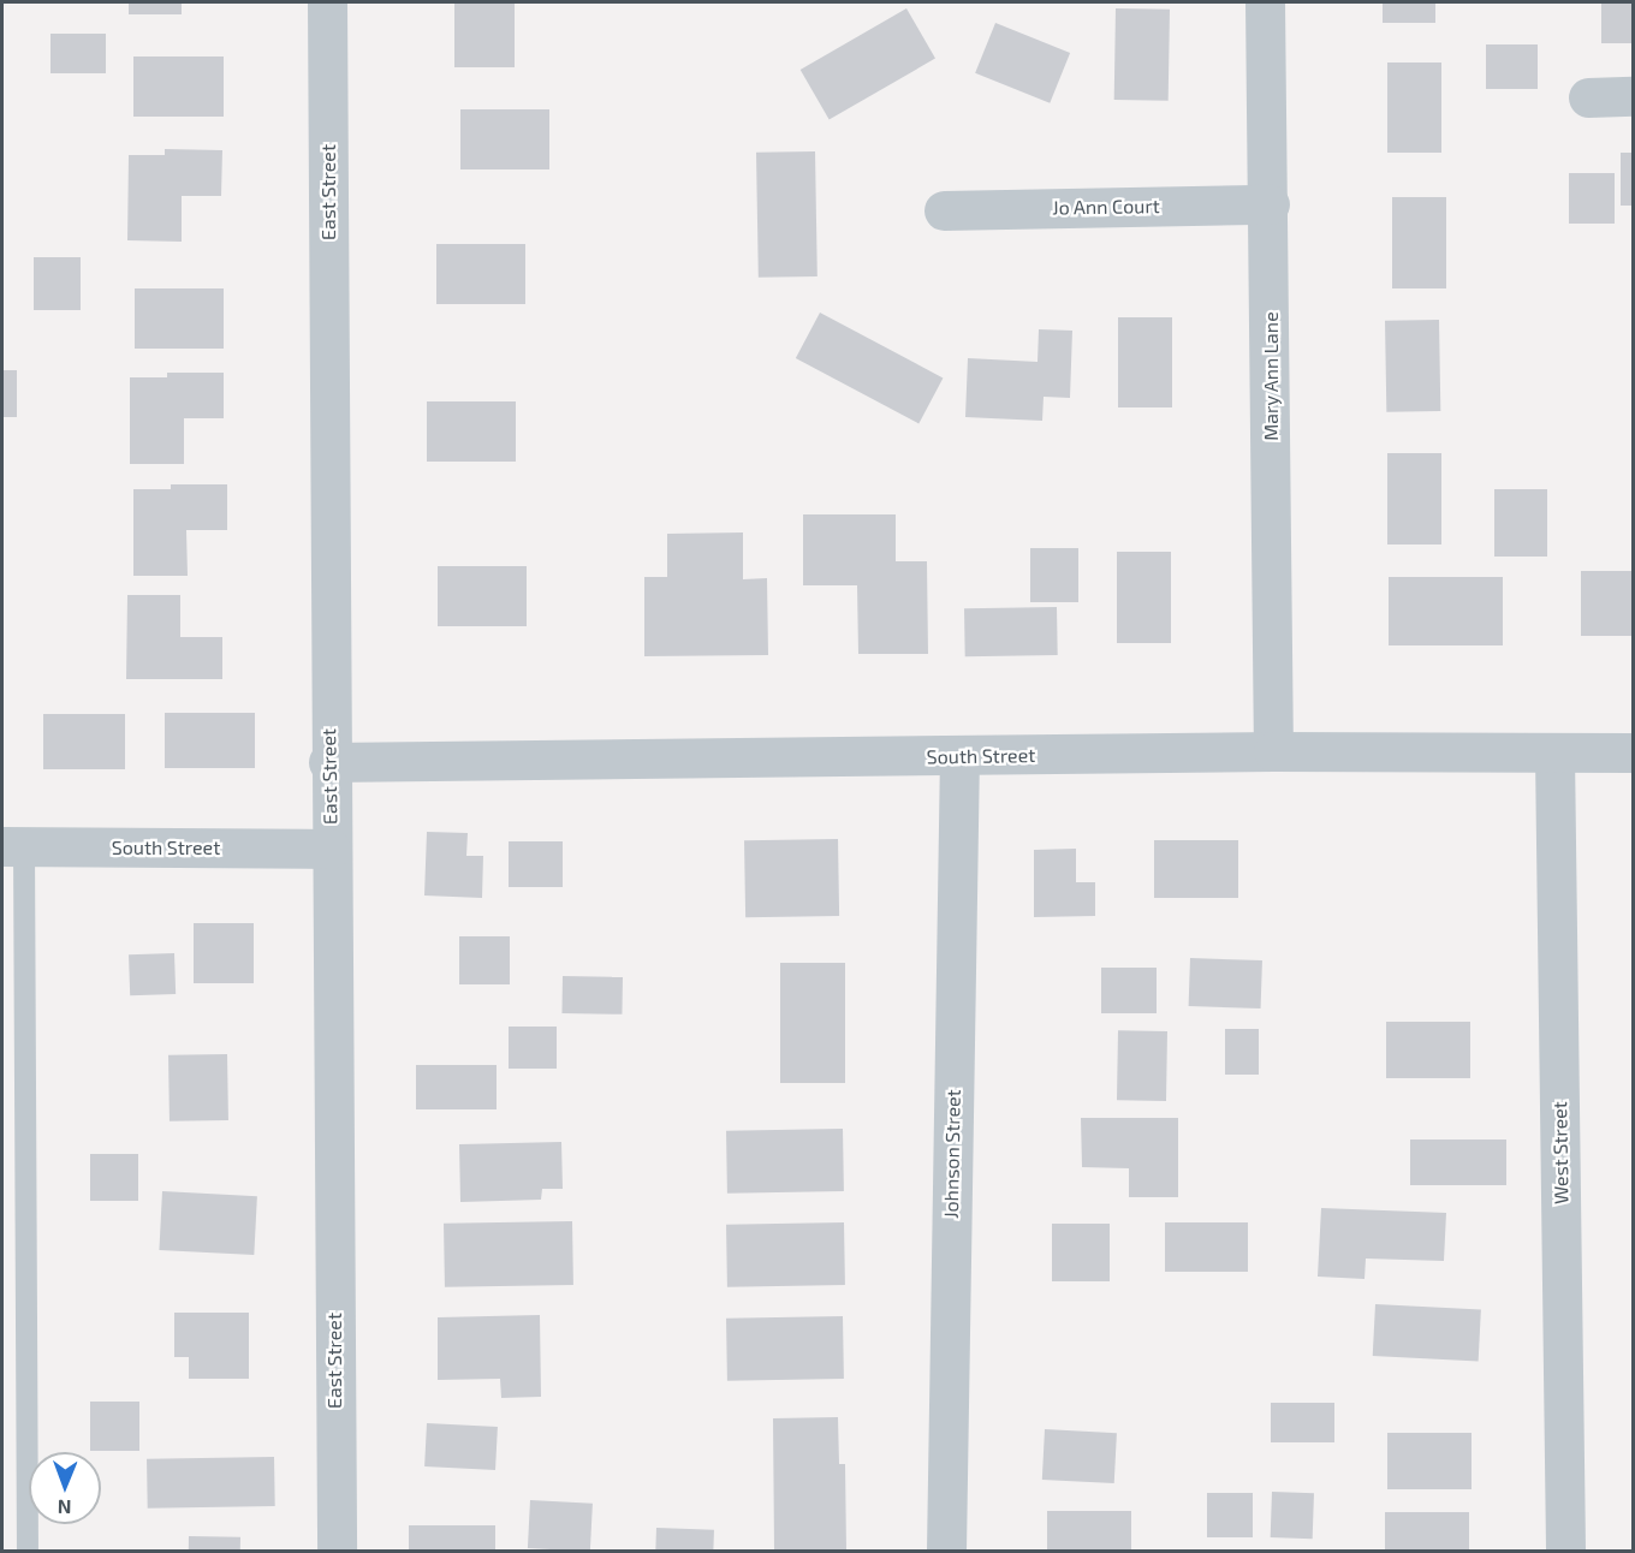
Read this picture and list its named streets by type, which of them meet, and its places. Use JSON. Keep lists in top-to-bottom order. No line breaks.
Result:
{"streets":{"street":["East Street","Jo Ann Court","Mary Ann Lane","South Street","West Street","Johnson Street"]},"crossings":[["East Street","South Street"],["Jo Ann Court","Mary Ann Lane"],["Mary Ann Lane","South Street"],["South Street","West Street"],["South Street","Johnson Street"]],"north":"bottom"}
